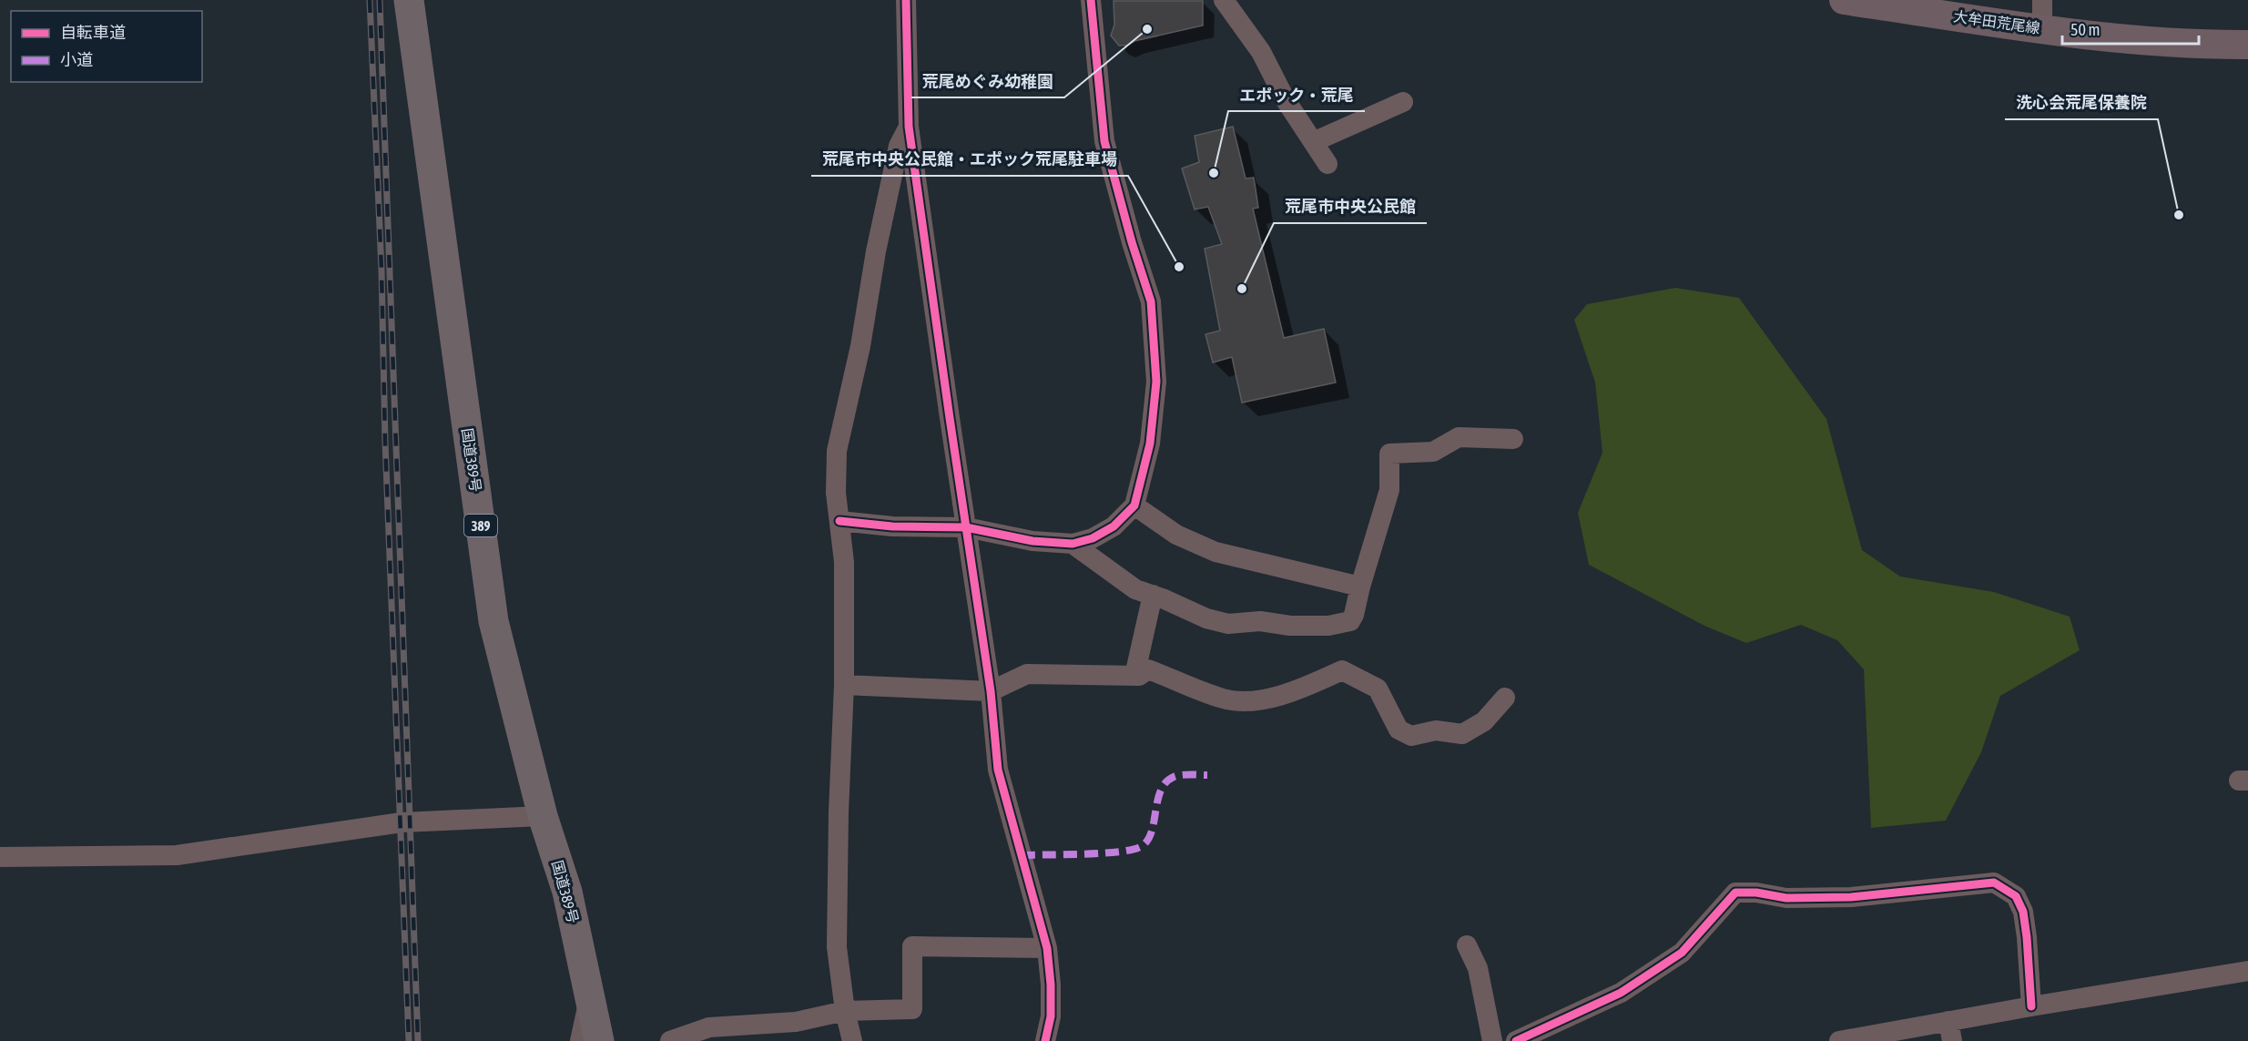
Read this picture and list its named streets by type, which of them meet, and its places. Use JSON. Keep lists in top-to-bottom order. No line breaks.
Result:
{"streets":{"highway":["国道389号","389"],"main road":["大牟田荒尾線"]},"places":["荒尾めぐみ幼稚園","エポック・荒尾","洗心会荒尾保養院","荒尾市中央公民館・エポック荒尾駐車場","荒尾市中央公民館"],"legend":["自転車道","小道"],"scale_bar":"50 m"}
